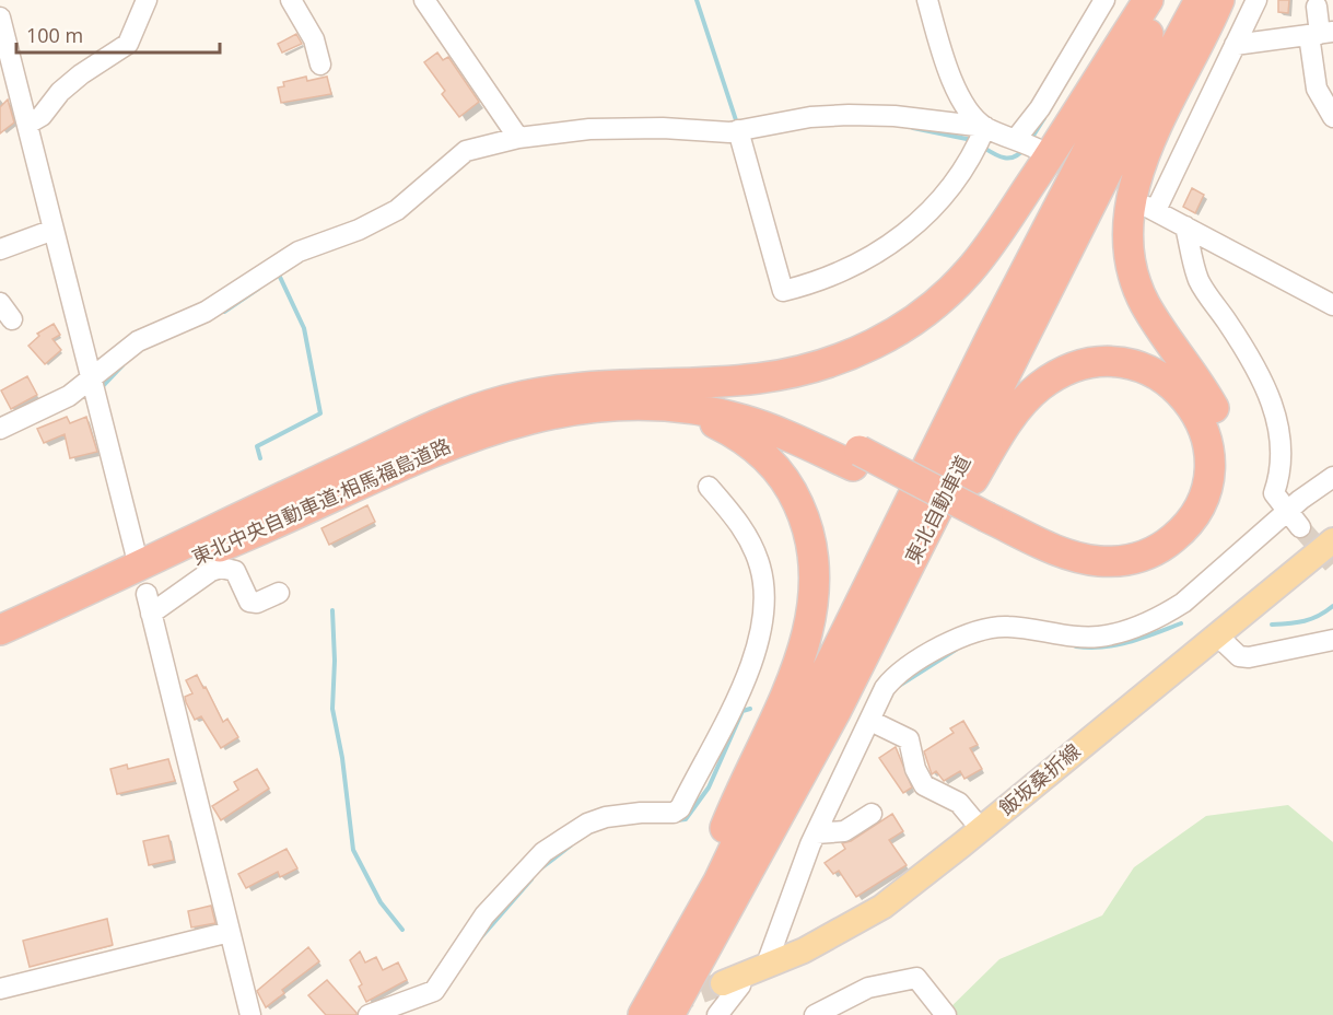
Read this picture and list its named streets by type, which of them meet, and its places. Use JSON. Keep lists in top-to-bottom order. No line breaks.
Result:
{"streets":{"highway":["東北中央自動車道;相馬福島道路","東北自動車道"],"main road":["飯坂桑折線"]},"scale_bar":"100 m"}
